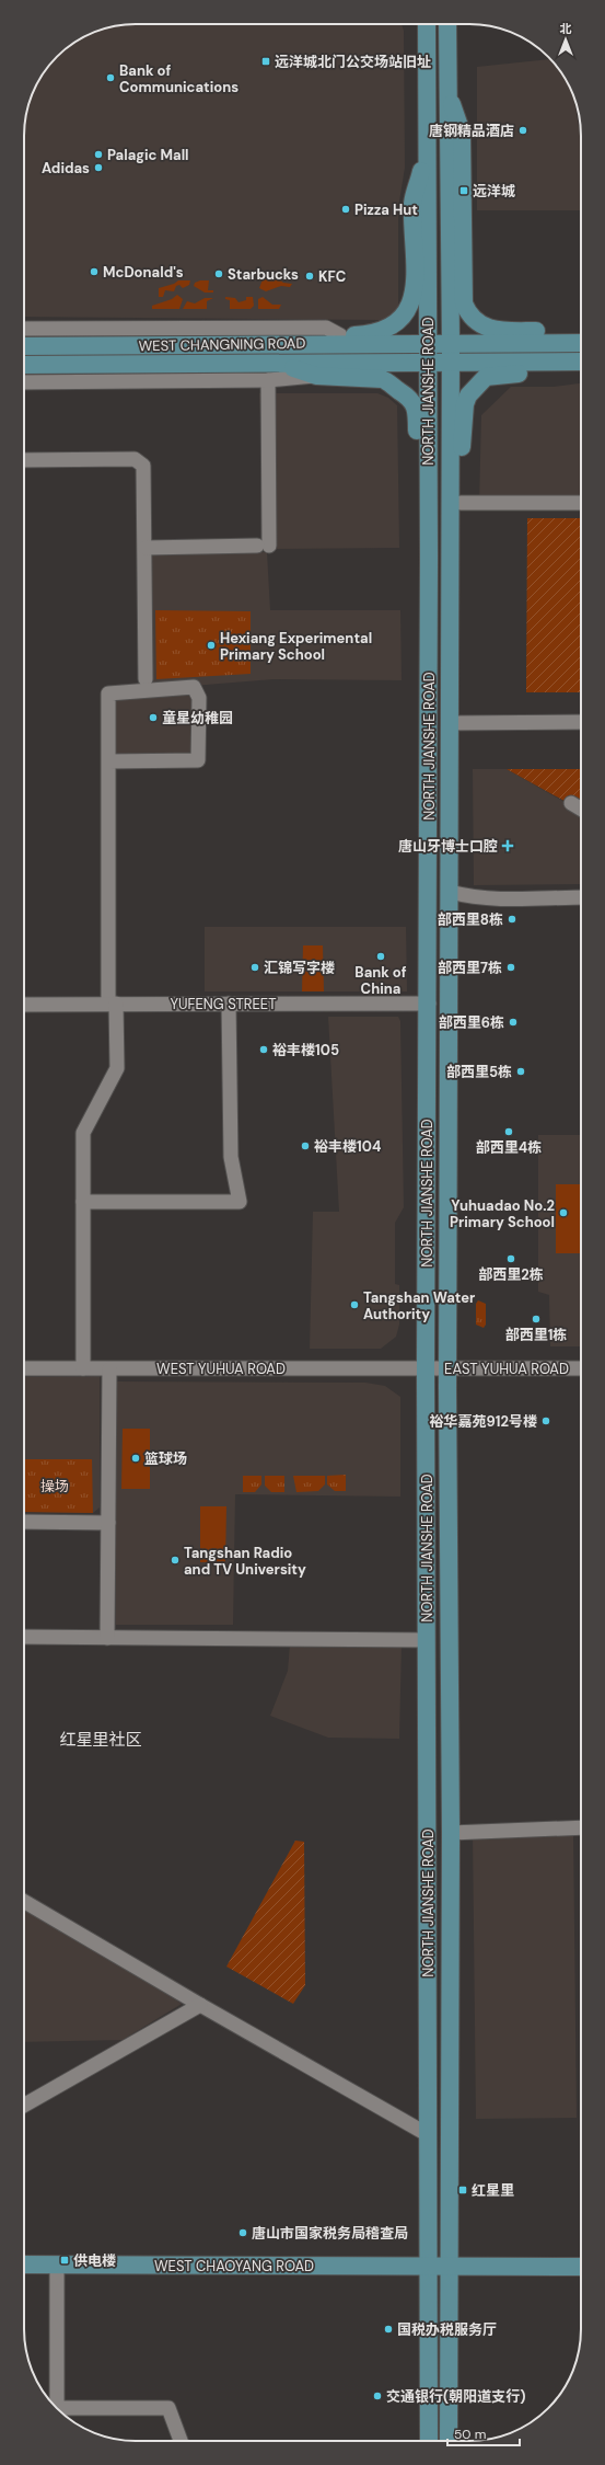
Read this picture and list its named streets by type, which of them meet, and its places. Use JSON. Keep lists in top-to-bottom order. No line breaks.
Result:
{"streets":{"main road":["WEST CHANGNING ROAD","NORTH JIANSHE ROAD","WEST CHAOYANG ROAD"],"street":["YUFENG STREET","WEST YUHUA ROAD","EAST YUHUA ROAD"]},"crossings":[["WEST CHANGNING ROAD","NORTH JIANSHE ROAD"],["NORTH JIANSHE ROAD","YUFENG STREET"],["NORTH JIANSHE ROAD","WEST YUHUA ROAD"],["NORTH JIANSHE ROAD","EAST YUHUA ROAD"],["NORTH JIANSHE ROAD","WEST CHAOYANG ROAD"],["WEST YUHUA ROAD","EAST YUHUA ROAD"]],"districts":["红星里社区"],"parks":["操场"],"places":{"transit":["远洋城北门公交场站旧址","远洋城","红星里","供电楼"],"other":["Bank of Communications","唐钢精品酒店","Palagic Mall","Adidas","Pizza Hut","McDonald's","Starbucks","KFC","Hexiang Experimental Primary School","童星幼稚园","部西里8栋","Bank of China","汇锦写字楼","部西里7栋","部西里6栋","裕丰楼105","部西里5栋","部西里4栋","裕丰楼104","Yuhuadao No.2 Primary School","部西里2栋","Tangshan Water Authority","部西里1栋","裕华嘉苑912号楼","篮球场","Tangshan Radio and TV University","唐山市国家税务局稽查局","国税办税服务厅","交通银行(朝阳道支行)"],"health":["唐山牙博士口腔"]},"scale_bar":"50 m","north":"top"}
